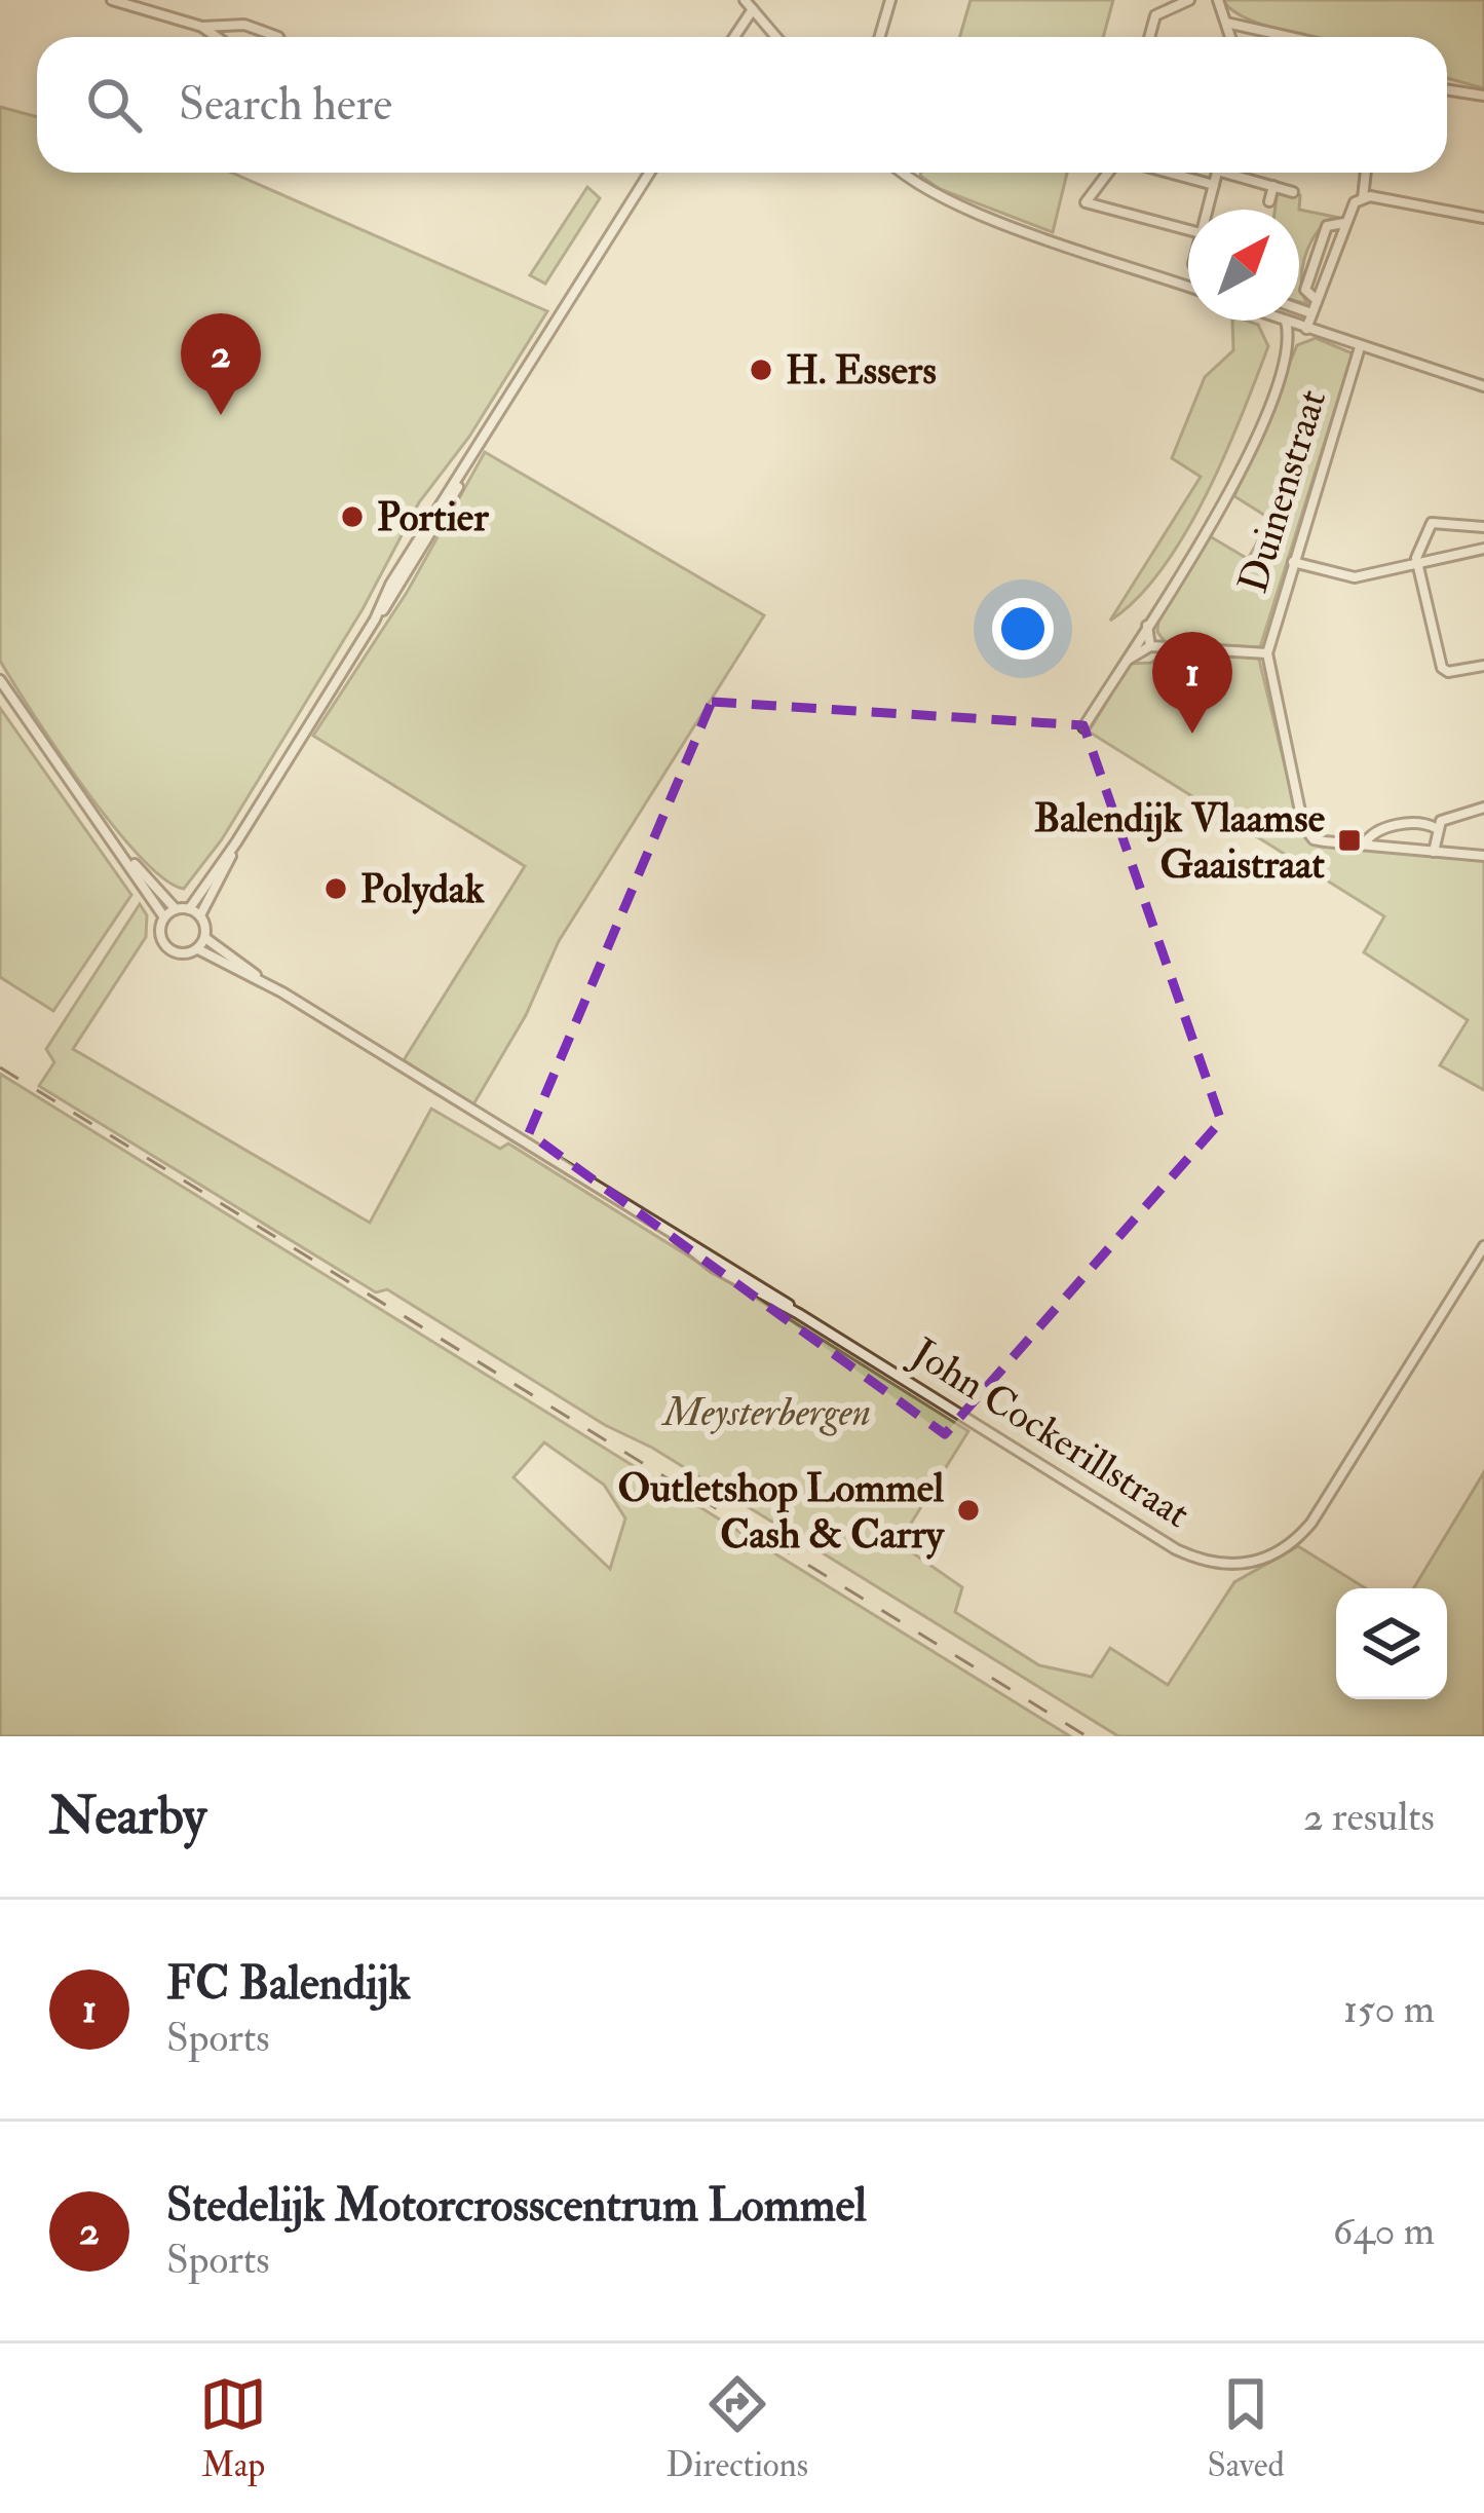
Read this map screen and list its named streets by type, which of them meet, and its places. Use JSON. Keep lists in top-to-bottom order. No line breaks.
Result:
{"streets":{"street":["Duinenstraat","John Cockerillstraat"]},"parks":["Meysterbergen"],"places":{"other":["H. Essers","Portier","Polydak","Outletshop Lommel Cash & Carry"],"transit":["Balendijk Vlaamse Gaaistraat"]},"north":"top right","page":{"search":"Search here","pins":["2","1"],"heading":["Nearby","2 results"],"list":[{"mark":"1","name":"FC Balendijk","note":"Sports","value":"150 m"},{"mark":"2","name":"Stedelijk Motorcrosscentrum Lommel","note":"Sports","value":"640 m"}],"nav":["Map","Directions","Saved"]}}
